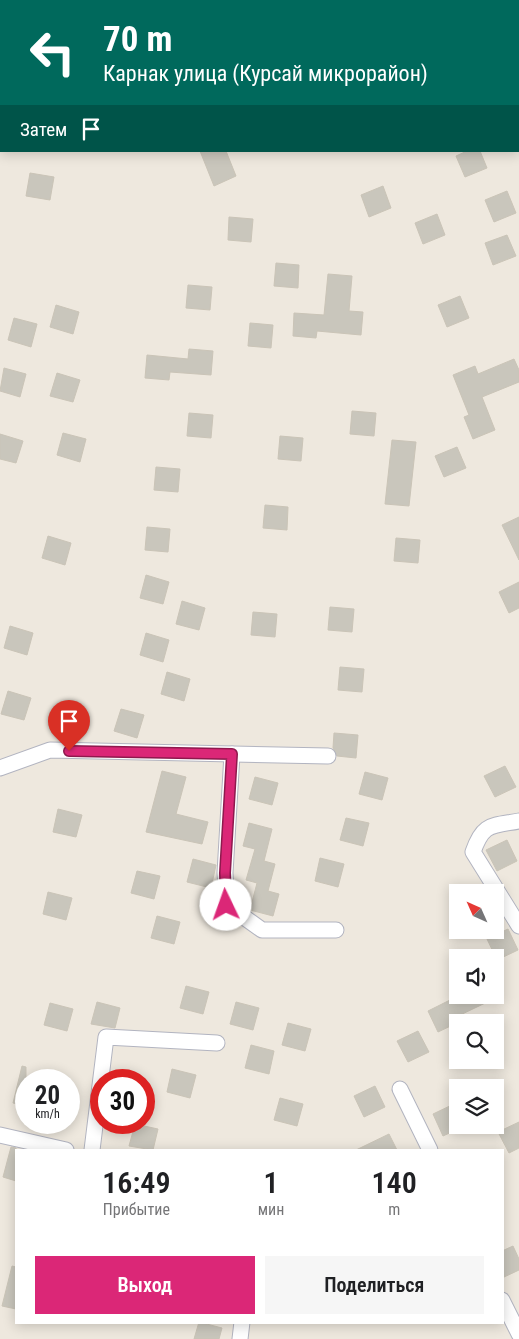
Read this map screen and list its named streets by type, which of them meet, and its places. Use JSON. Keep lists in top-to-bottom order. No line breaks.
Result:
{"north":"top left","page":{"turn":["70 m","Карнак улица (Курсай микрорайон)"],"then":"Затем","speed":"20 km/h","limit":"30","eta":["16:49","Прибытие","1","мин","140","m"],"buttons":["Выход","Поделиться"]}}
